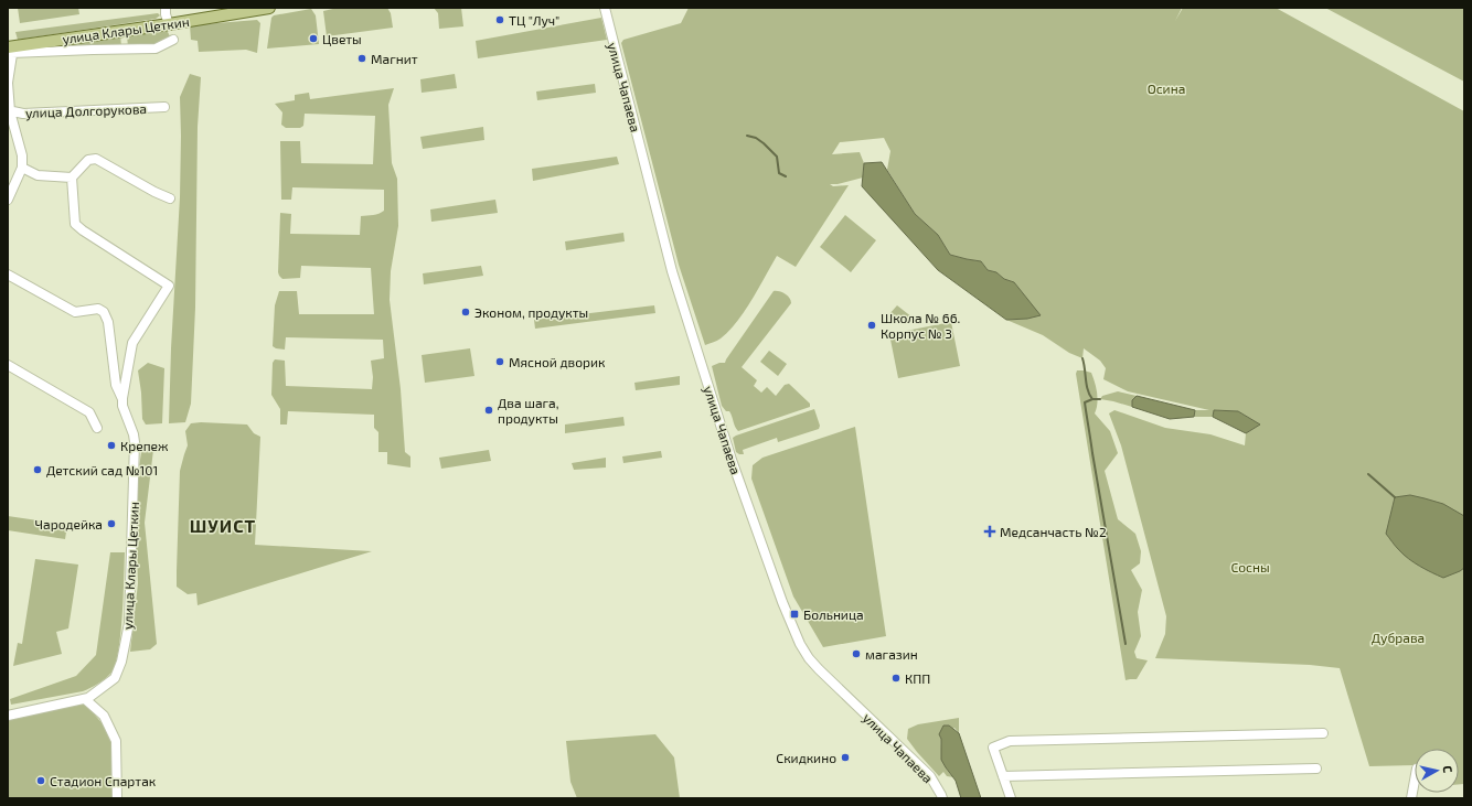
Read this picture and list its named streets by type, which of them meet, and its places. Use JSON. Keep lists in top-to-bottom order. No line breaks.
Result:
{"streets":{"main road":["улица Клары Цеткин"],"street":["улица Чапаева","улица Долгорукова"]},"districts":["ШУИСТ"],"parks":["Осина","Сосны","Дубрава"],"places":{"other":["ТЦ \"Луч\"","Цветы","Магнит","Эконом, продукты","Школа № 66. Корпус № 3","Мясной дворик","Два шага, продукты","Крепеж","Детский сад №101","Чародейка","магазин","КПП","Скидкино","Стадион Спартак"],"health":["Медсанчасть №2"],"transit":["Больница"]},"north":"right"}
